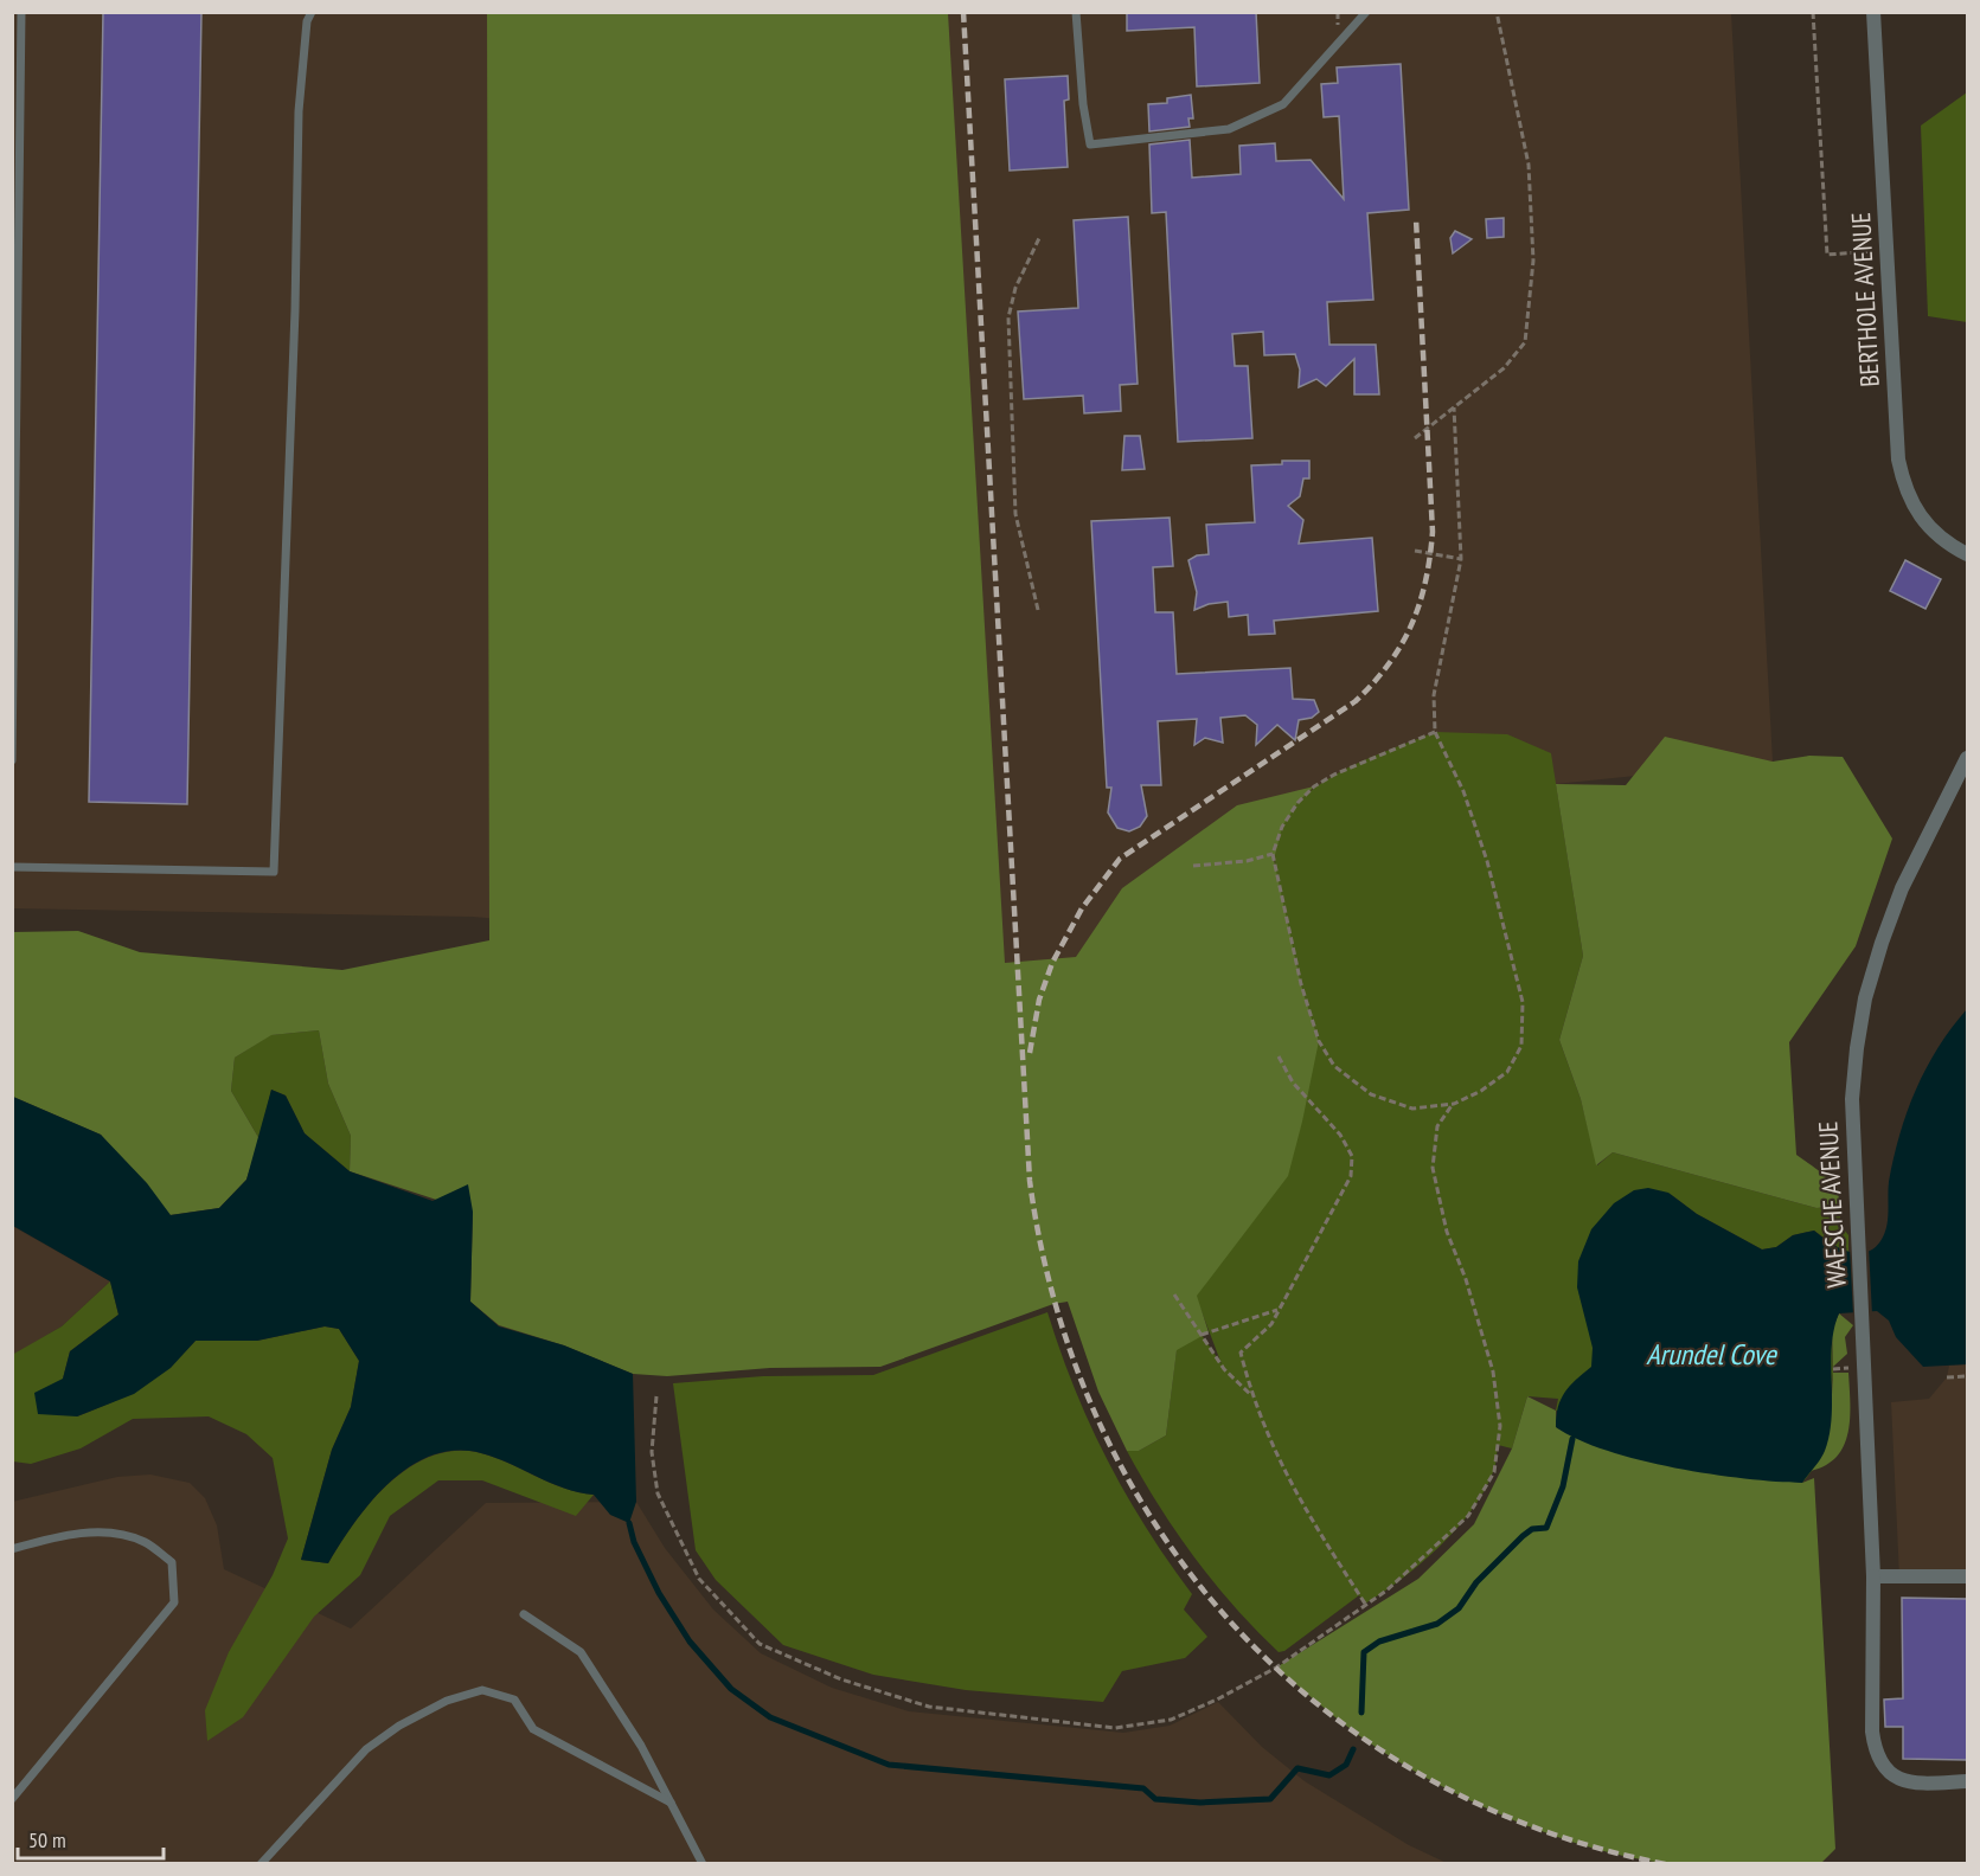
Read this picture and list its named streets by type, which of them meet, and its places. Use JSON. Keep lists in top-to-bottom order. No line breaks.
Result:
{"streets":{"street":["BERTHOLE AVENUE","WAESCHE AVENUE"]},"water":["Arundel Cove"],"scale_bar":"50 m"}
